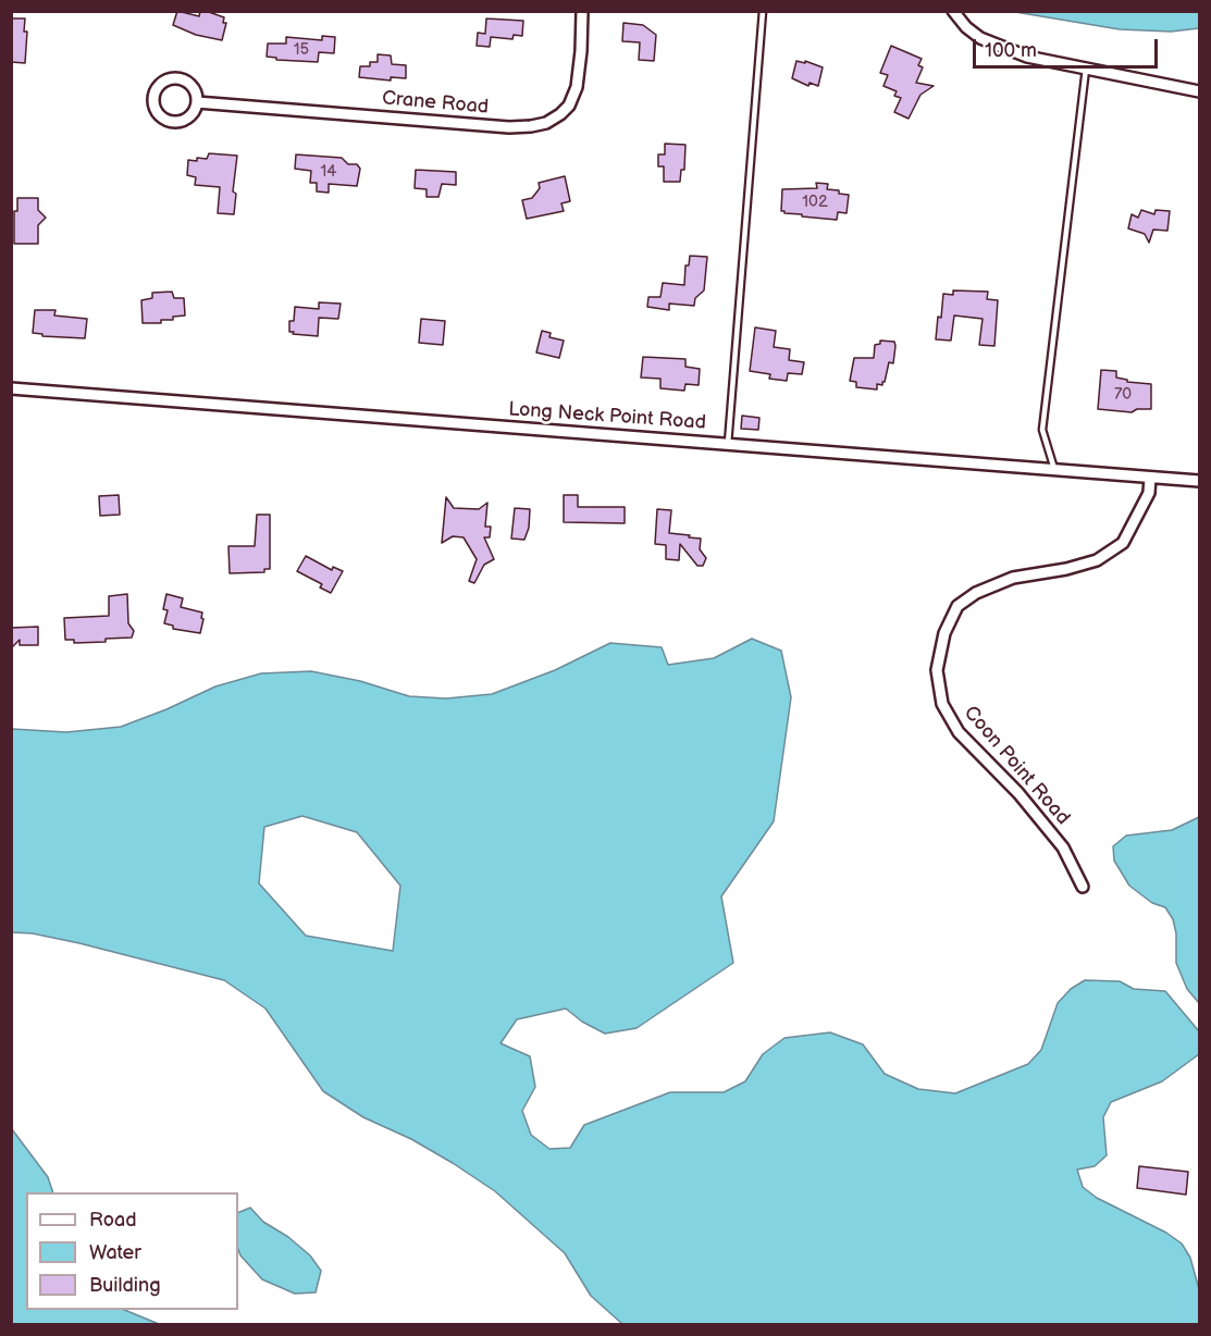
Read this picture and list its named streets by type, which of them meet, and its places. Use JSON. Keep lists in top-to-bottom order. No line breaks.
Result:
{"streets":{"street":["Crane Road","Long Neck Point Road","Coon Point Road"]},"crossings":[["Long Neck Point Road","Coon Point Road"]],"house_numbers":["15","14","102","70"],"legend":["Road","Water","Building"],"scale_bar":"100 m"}
